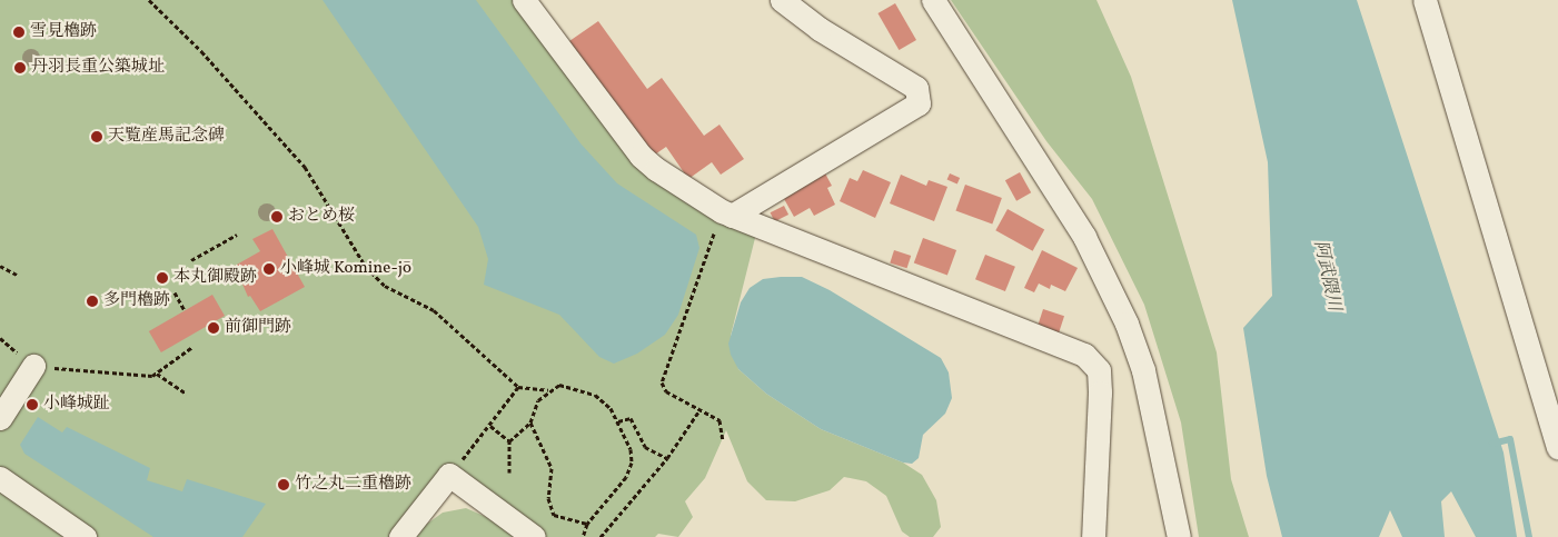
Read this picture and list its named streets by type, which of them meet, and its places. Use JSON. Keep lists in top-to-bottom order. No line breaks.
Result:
{"water":["阿武隈川"],"places":["雪見櫓跡","丹羽長重公築城址","天覧産馬記念碑","おとめ桜","小峰城 Komine-jō","本丸御殿跡","多門櫓跡","前御門跡","小峰城趾","竹之丸二重櫓跡"]}
